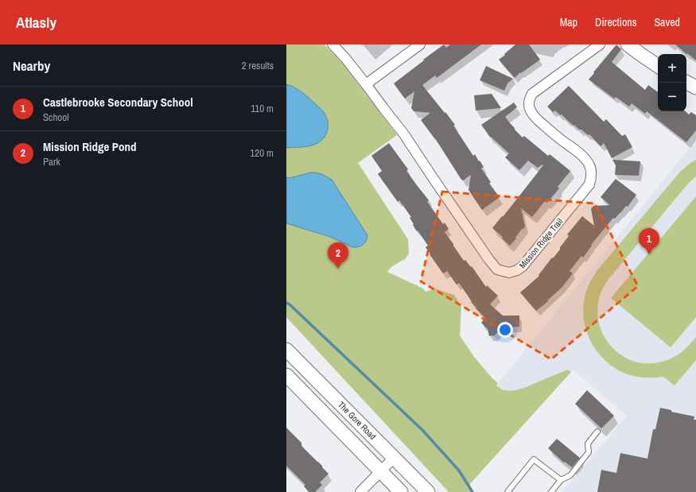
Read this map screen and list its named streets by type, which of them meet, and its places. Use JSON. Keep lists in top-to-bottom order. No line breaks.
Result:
{"streets":{"main road":["The Gore Road"],"street":["Mission Ridge Trail"]},"page":{"header":"Atlasly","nav":["Map","Directions","Saved"],"heading":["Nearby","2 results"],"map_buttons":["+","−"],"list":[{"mark":"1","name":"Castlebrooke Secondary School","note":"School","value":"110 m"},{"mark":"2","name":"Mission Ridge Pond","note":"Park","value":"120 m"}],"pins":["1","2"]}}
